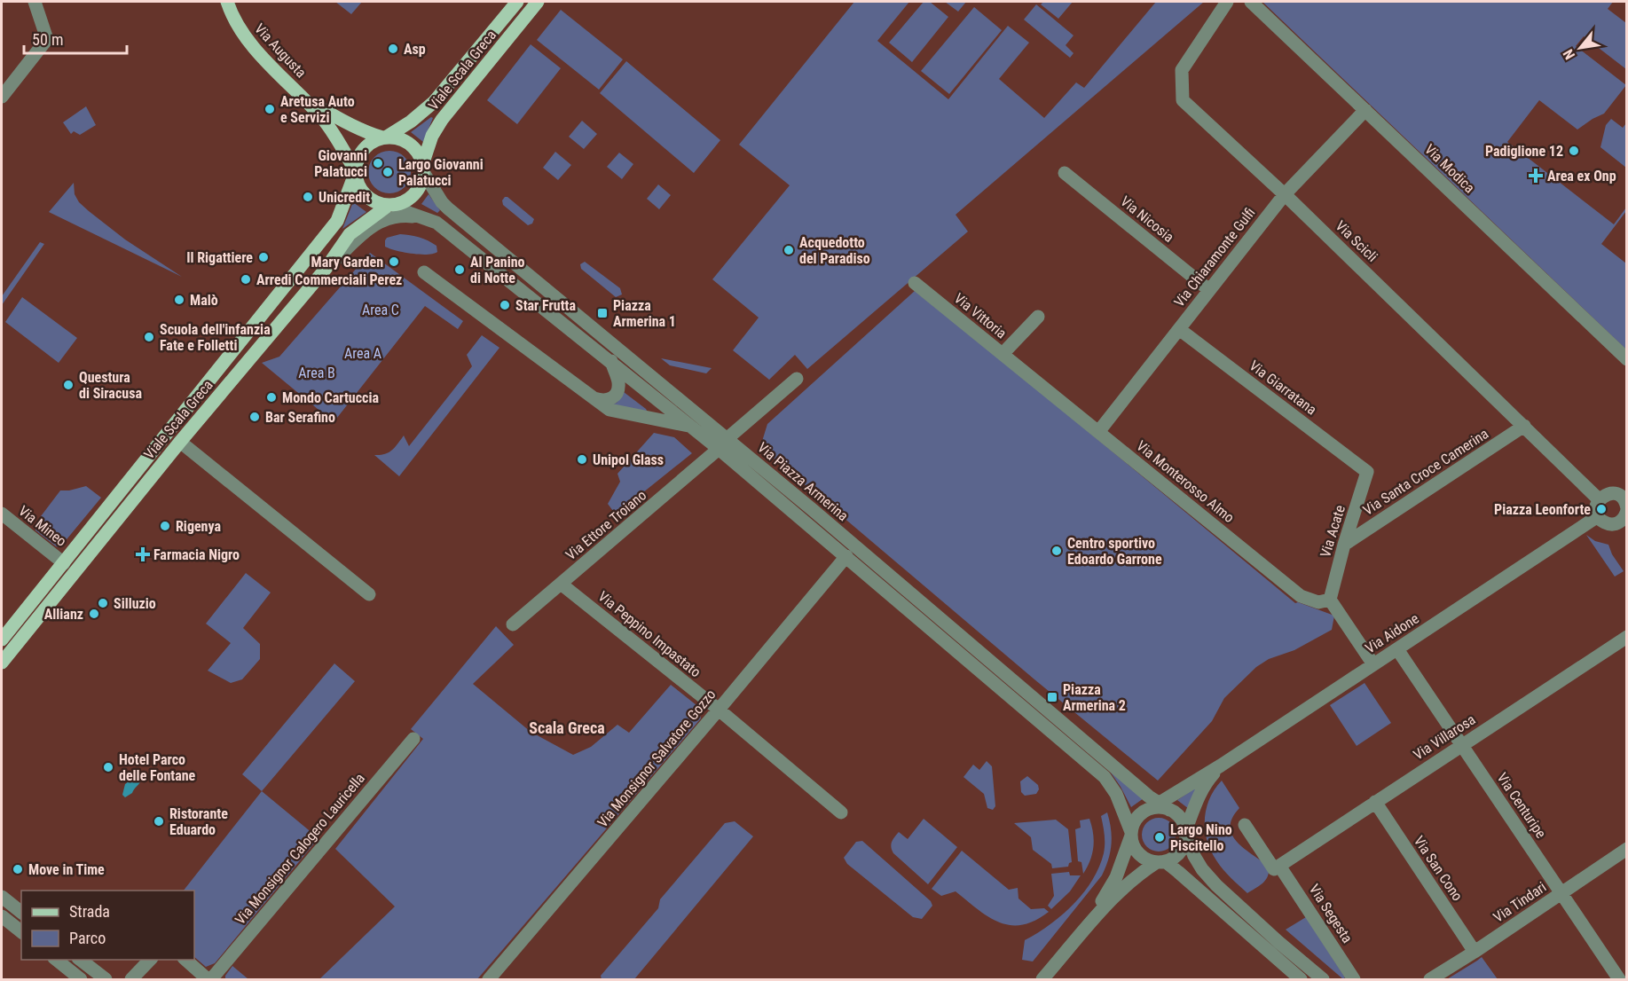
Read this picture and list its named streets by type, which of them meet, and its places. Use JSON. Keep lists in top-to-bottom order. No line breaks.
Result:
{"streets":{"main road":["Via Augusta","Viale Scala Greca"],"street":["Via Modica","Via Nicosia","Via Scicli","Via Chiaramonte Gulfi","Via Vittoria","Via Giarratana","Via Santa Croce Camerina","Via Piazza Armerina","Via Monterosso Almo","Via Ettore Troiano","Via Mineo","Via Acate","Via Aidone","Via Peppino Impastato","Via Villarosa","Via Monsignor Salvatore Gozzo","Via Centuripe","Via Monsignor Calogero Lauricella","Via San Cono","Via Tindari","Via Segesta"]},"crossings":[["Viale Scala Greca","Via Piazza Armerina"],["Viale Scala Greca","Via Mineo"],["Via Modica","Via Chiaramonte Gulfi"],["Via Nicosia","Via Chiaramonte Gulfi"],["Via Scicli","Via Chiaramonte Gulfi"],["Via Scicli","Via Santa Croce Camerina"],["Via Scicli","Via Aidone"],["Via Chiaramonte Gulfi","Via Giarratana"],["Via Chiaramonte Gulfi","Via Monterosso Almo"],["Via Vittoria","Via Monterosso Almo"],["Via Giarratana","Via Acate"],["Via Santa Croce Camerina","Via Acate"],["Via Piazza Armerina","Via Ettore Troiano"],["Via Piazza Armerina","Via Monsignor Salvatore Gozzo"],["Via Monterosso Almo","Via Acate"],["Via Ettore Troiano","Via Peppino Impastato"],["Via Aidone","Via Centuripe"],["Via Peppino Impastato","Via Monsignor Salvatore Gozzo"],["Via Villarosa","Via Centuripe"],["Via Villarosa","Via San Cono"],["Via Villarosa","Via Segesta"],["Via Centuripe","Via Tindari"],["Via San Cono","Via Tindari"]],"districts":["Scala Greca"],"parks":["Area C","Area A","Area B"],"places":{"other":["Asp","Aretusa Auto e Servizi","Padiglione 12","Giovanni Palatucci","Largo Giovanni Palatucci","Unicredit","Acquedotto del Paradiso","Il Rigattiere","Mary Garden","Al Panino di Notte","Arredi Commerciali Perez","Malò","Star Frutta","Scuola dell'infanzia Fate e Folletti","Questura di Siracusa","Mondo Cartuccia","Bar Serafino","Unipol Glass","Piazza Leonforte","Rigenya","Centro sportivo Edoardo Garrone","Silluzio","Allianz","Hotel Parco delle Fontane","Ristorante Eduardo","Largo Nino Piscitello","Move in Time"],"health":["Area ex Onp","Farmacia Nigro"],"transit":["Piazza Armerina 1","Piazza Armerina 2"]},"legend":["Strada","Parco"],"scale_bar":"50 m","north":"bottom left"}
